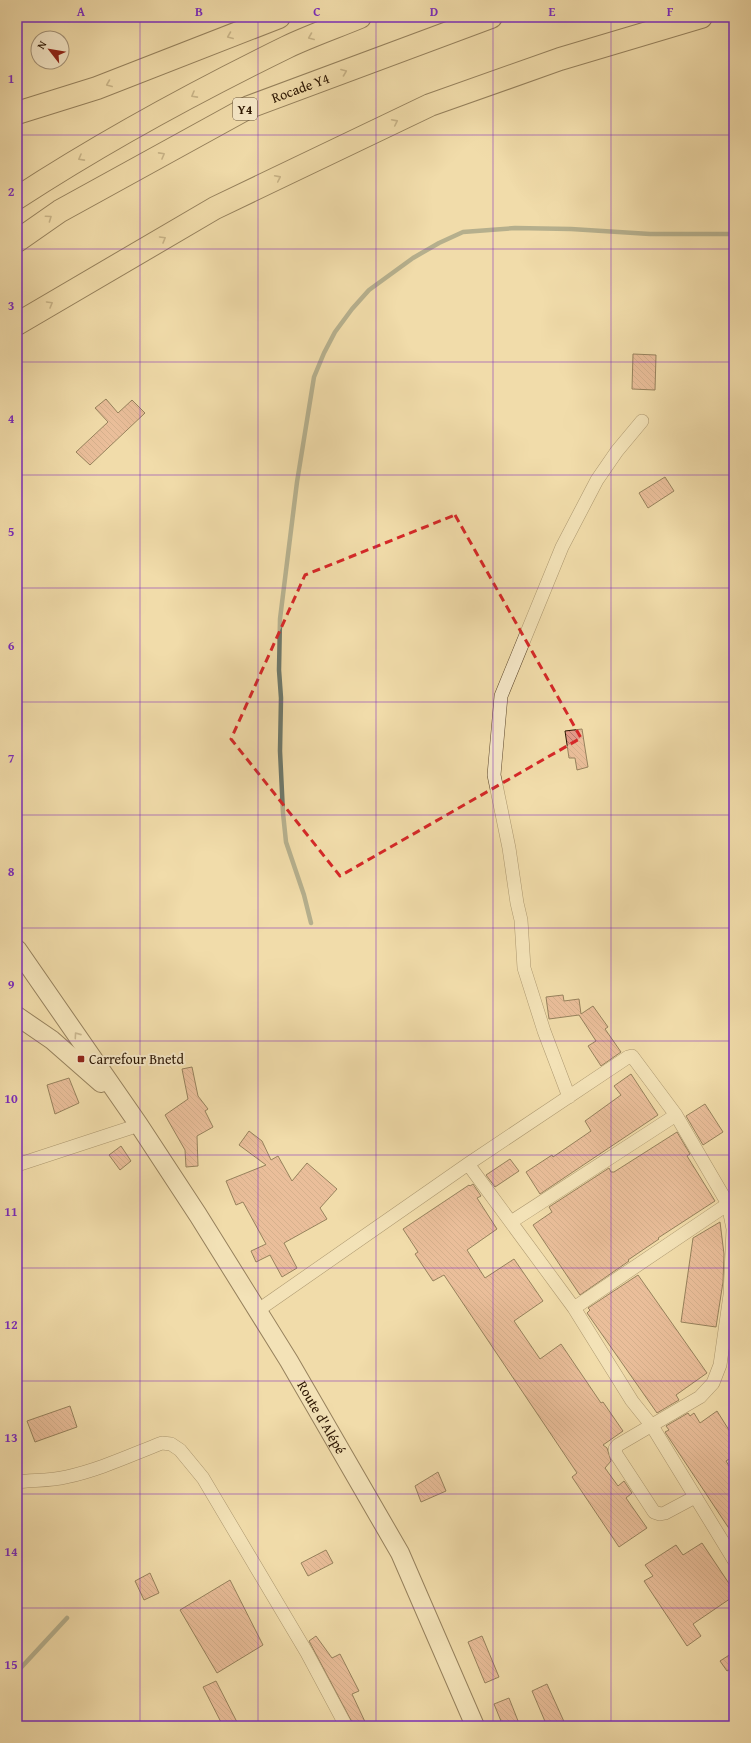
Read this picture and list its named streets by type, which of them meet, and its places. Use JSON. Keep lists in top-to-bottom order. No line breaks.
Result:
{"streets":{"highway":["Rocade Y4","Y4"],"main road":["Route d'Alépé"]},"places":{"transit":["Carrefour Bnetd"]},"north":"top left","grid":{"columns":["A","B","C","D","E","F"],"rows":["1","2","3","4","5","6","7","8","9","10","11","12","13","14","15"]}}
